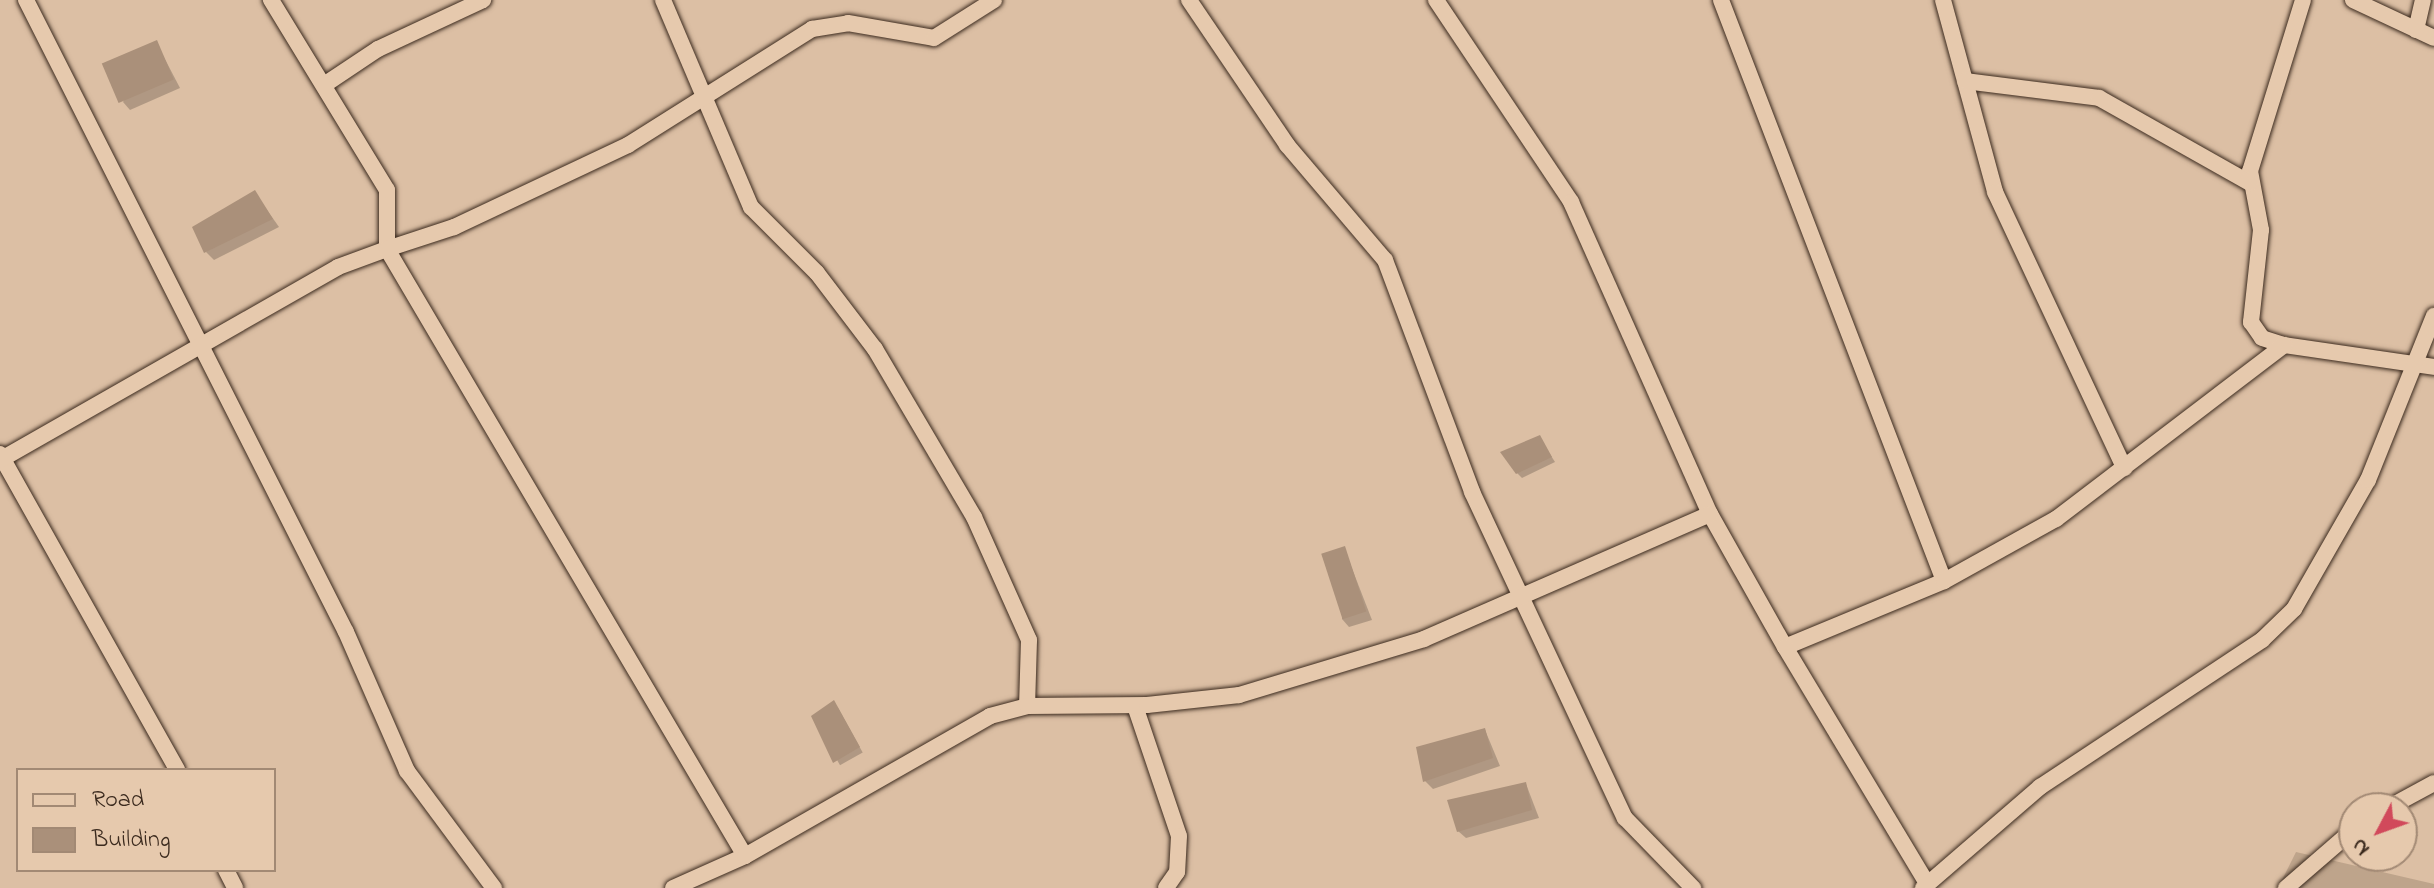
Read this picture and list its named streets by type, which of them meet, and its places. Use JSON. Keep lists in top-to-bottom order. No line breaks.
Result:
{"legend":["Road","Building"],"north":"bottom left"}
